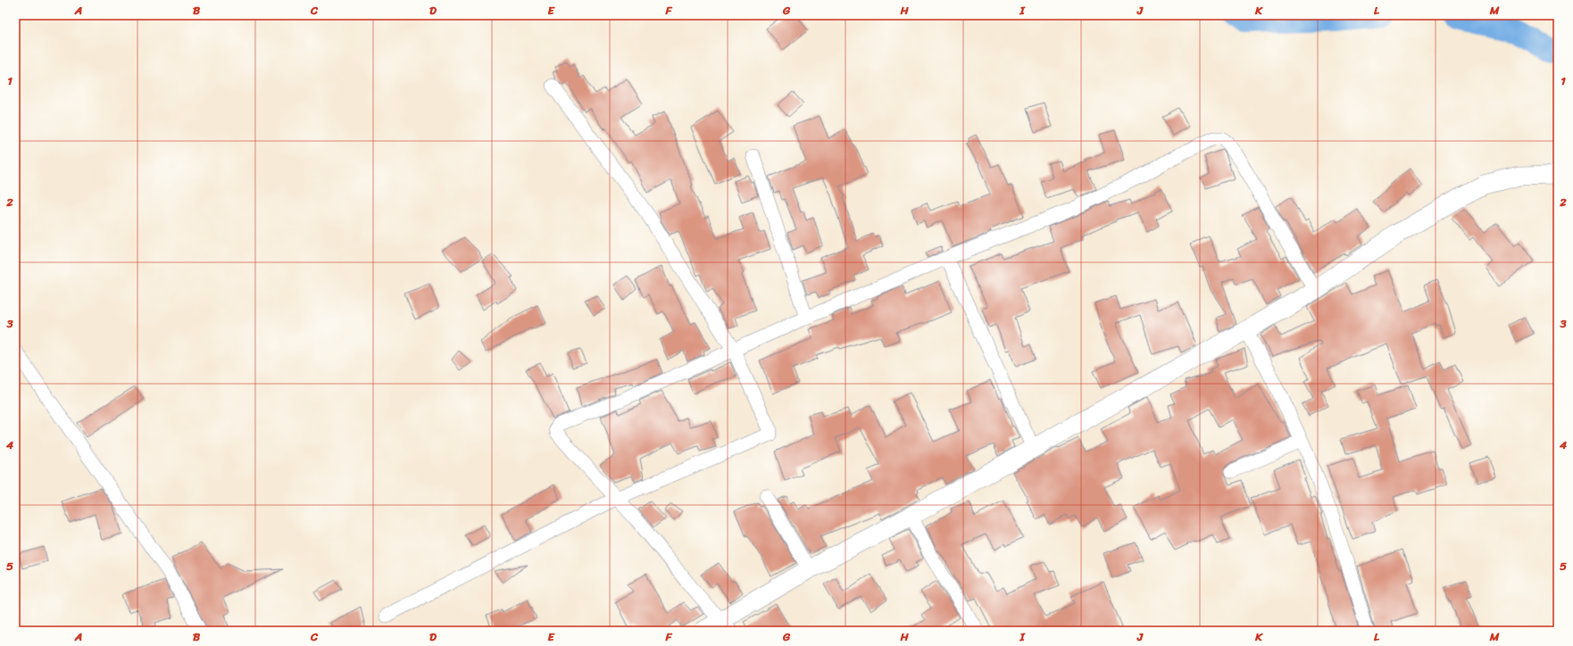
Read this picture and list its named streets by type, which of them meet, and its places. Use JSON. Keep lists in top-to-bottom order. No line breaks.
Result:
{"grid":{"columns":["A","B","C","D","E","F","G","H","I","J","K","L","M"],"rows":["1","2","3","4","5"]}}
